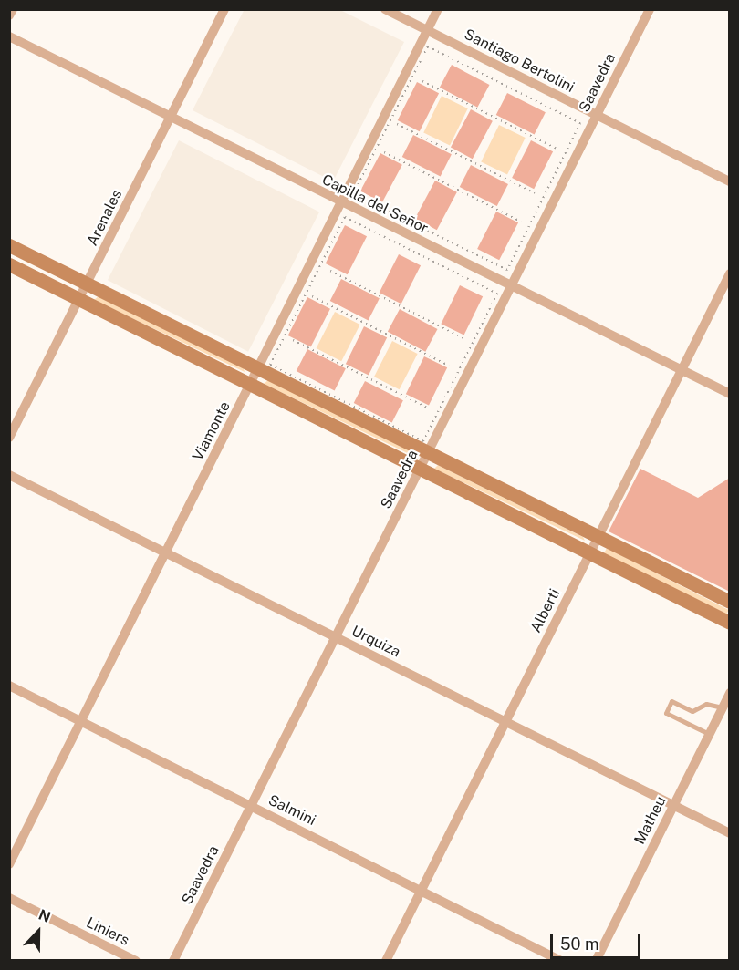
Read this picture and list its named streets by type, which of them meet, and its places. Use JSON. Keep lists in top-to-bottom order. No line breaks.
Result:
{"streets":{"street":["Santiago Bertolini","Saavedra","Capilla del Señor","Arenales","Viamonte","Alberti","Urquiza","Salmini","Matheu","Liniers"]},"crossings":[["Santiago Bertolini","Saavedra"],["Santiago Bertolini","Viamonte"],["Saavedra","Capilla del Señor"],["Saavedra","Urquiza"],["Saavedra","Salmini"],["Capilla del Señor","Arenales"],["Capilla del Señor","Viamonte"],["Capilla del Señor","Alberti"],["Viamonte","Urquiza"],["Viamonte","Salmini"],["Alberti","Urquiza"],["Alberti","Salmini"],["Urquiza","Matheu"]],"scale_bar":"50 m","north":"top"}
